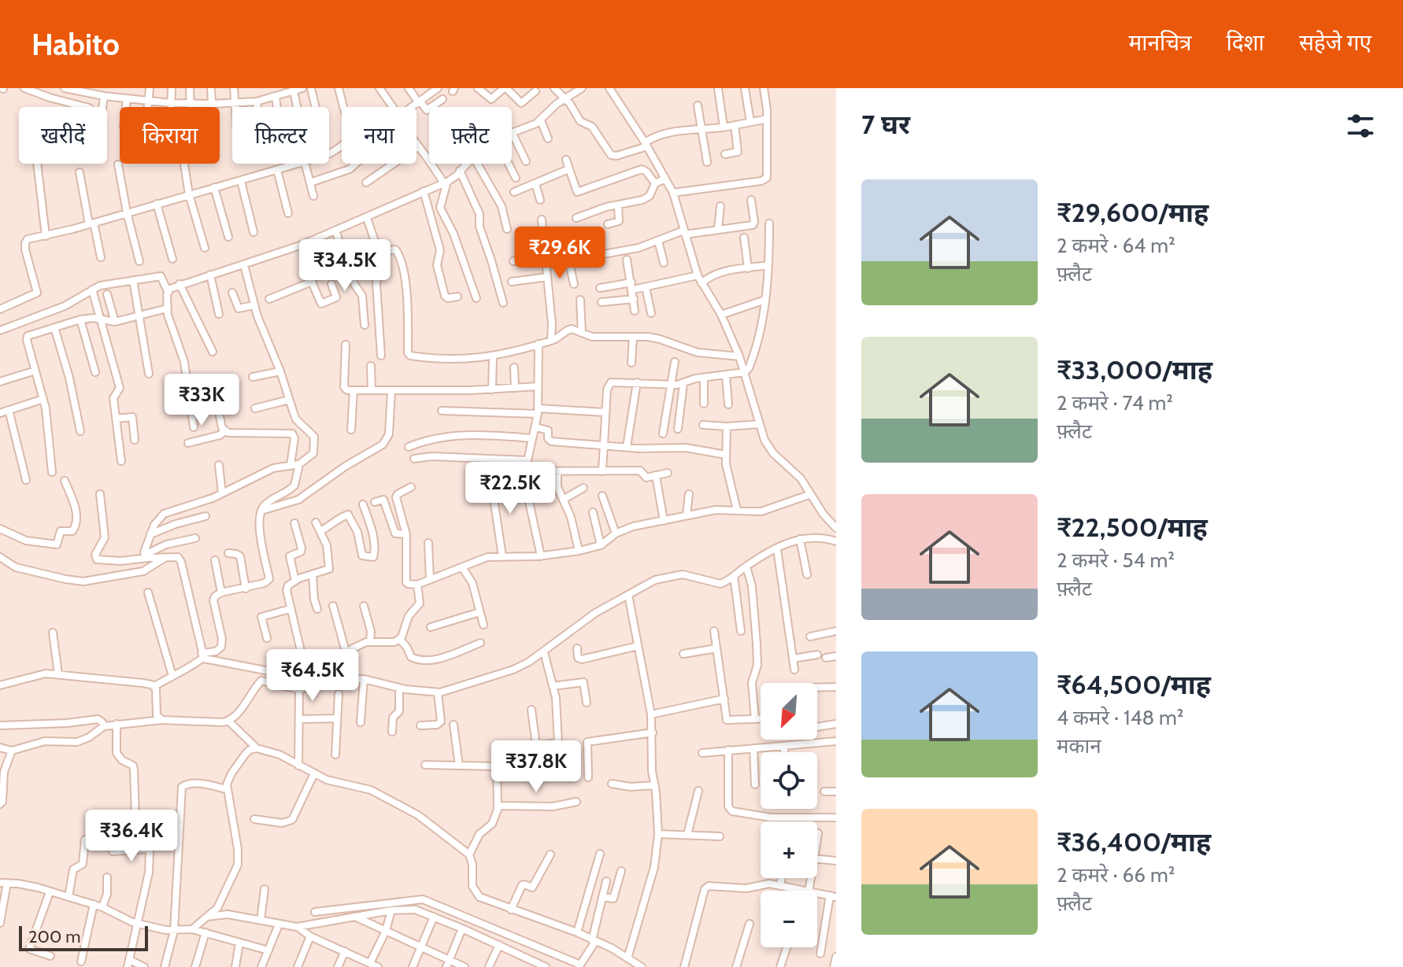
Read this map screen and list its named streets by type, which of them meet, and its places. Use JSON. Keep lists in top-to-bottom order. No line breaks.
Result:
{"scale_bar":"200 m","north":"bottom left","page":{"header":"Habito","nav":["मानचित्र","दिशा","सहेजे गए"],"heading":"7 घर","chip":["खरीदें","किराया","फ़िल्टर","नया","फ़्लैट"],"list":[{"name":"₹29,600/माह","note":"2 कमरे · 64 m² · फ़्लैट"},{"name":"₹33,000/माह","note":"2 कमरे · 74 m² · फ़्लैट"},{"name":"₹22,500/माह","note":"2 कमरे · 54 m² · फ़्लैट"},{"name":"₹64,500/माह","note":"4 कमरे · 148 m² · मकान"},{"name":"₹36,400/माह","note":"2 कमरे · 66 m² · फ़्लैट"}],"price":["₹29.6K","₹34.5K","₹33K","₹22.5K","₹64.5K","₹37.8K","₹36.4K"],"map_buttons":["+","−"],"scale":"200 m"}}
